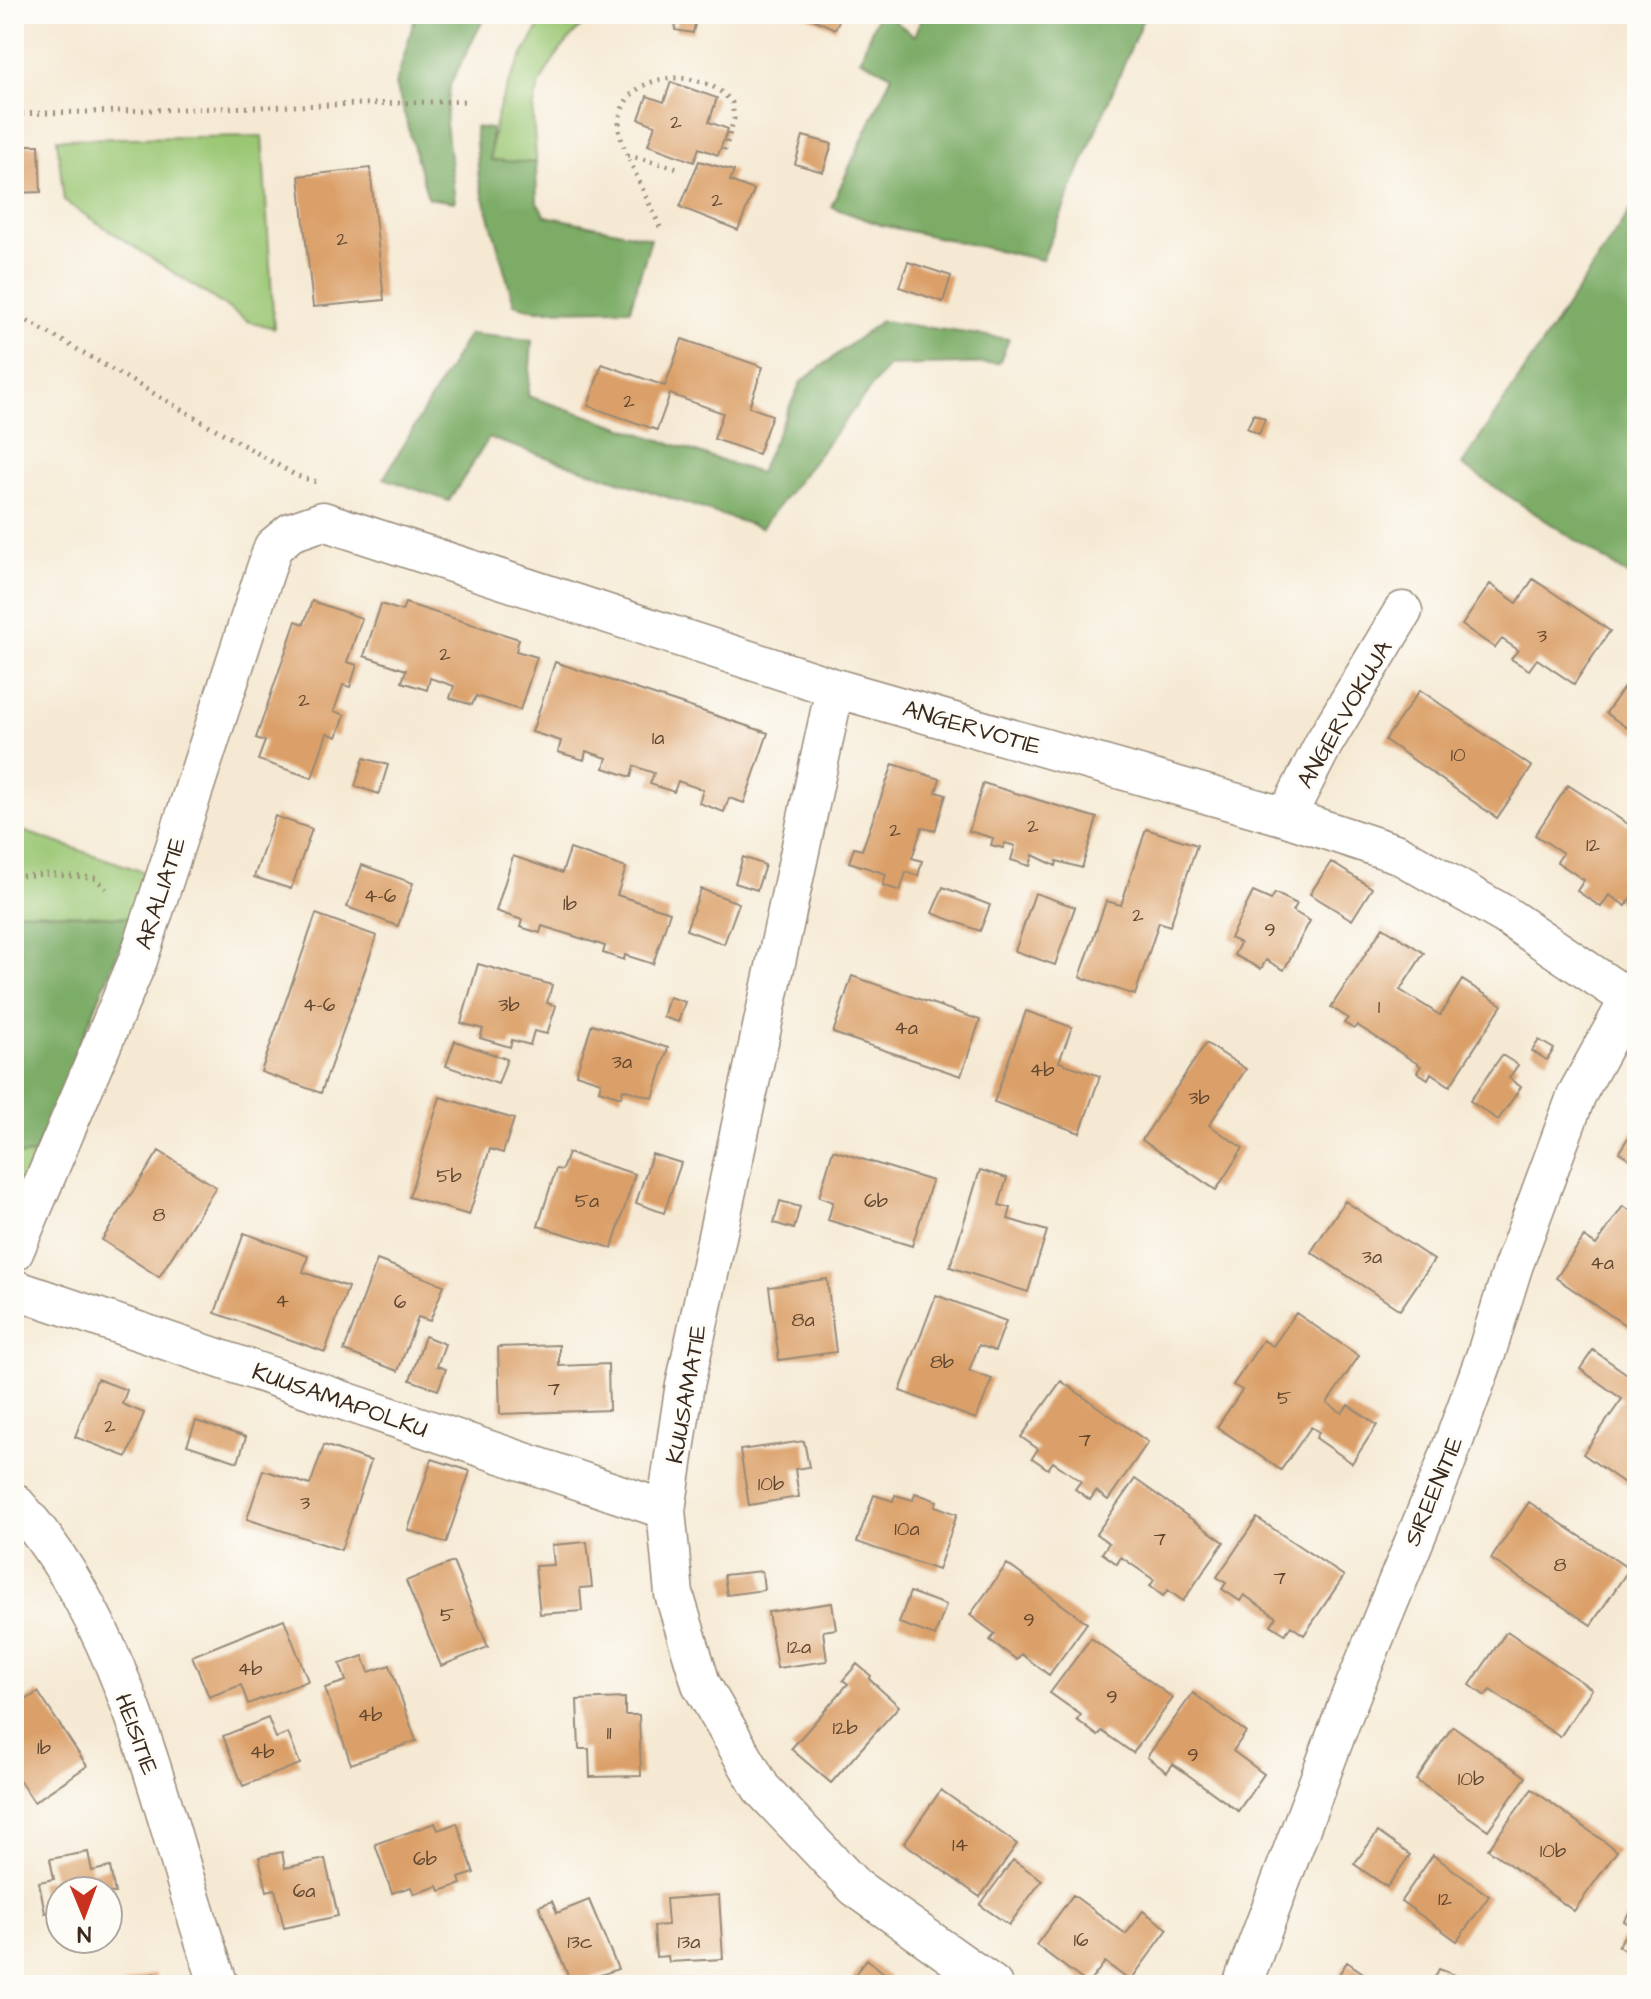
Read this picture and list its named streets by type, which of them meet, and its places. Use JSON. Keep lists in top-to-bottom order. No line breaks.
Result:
{"streets":{"street":["ANGERVOKUJA","ANGERVOTIE","ARALIATIE","KUUSAMATIE","KUUSAMAPOLKU","SIREENITIE","HEISITIE"]},"crossings":[["ANGERVOKUJA","ANGERVOTIE"],["ANGERVOTIE","ARALIATIE"],["ANGERVOTIE","KUUSAMATIE"],["ANGERVOTIE","SIREENITIE"],["KUUSAMATIE","KUUSAMAPOLKU"]],"house_numbers":["2","2","2","2","3","2","2","1a","10","2","2","12","4-6","1b","2","9","4-6","3b","1","4a","3a","4b","3b","5b","5a","6b","8","3a","4a","4","6","8a","8b","7","5","2","7","10b","3","10a","7","8","7","5","9","12a","4b","9","4b","12b","11","1b","4b","9","10b","14","10b","6b","6a","12","16","13c","13a"],"north":"bottom"}
